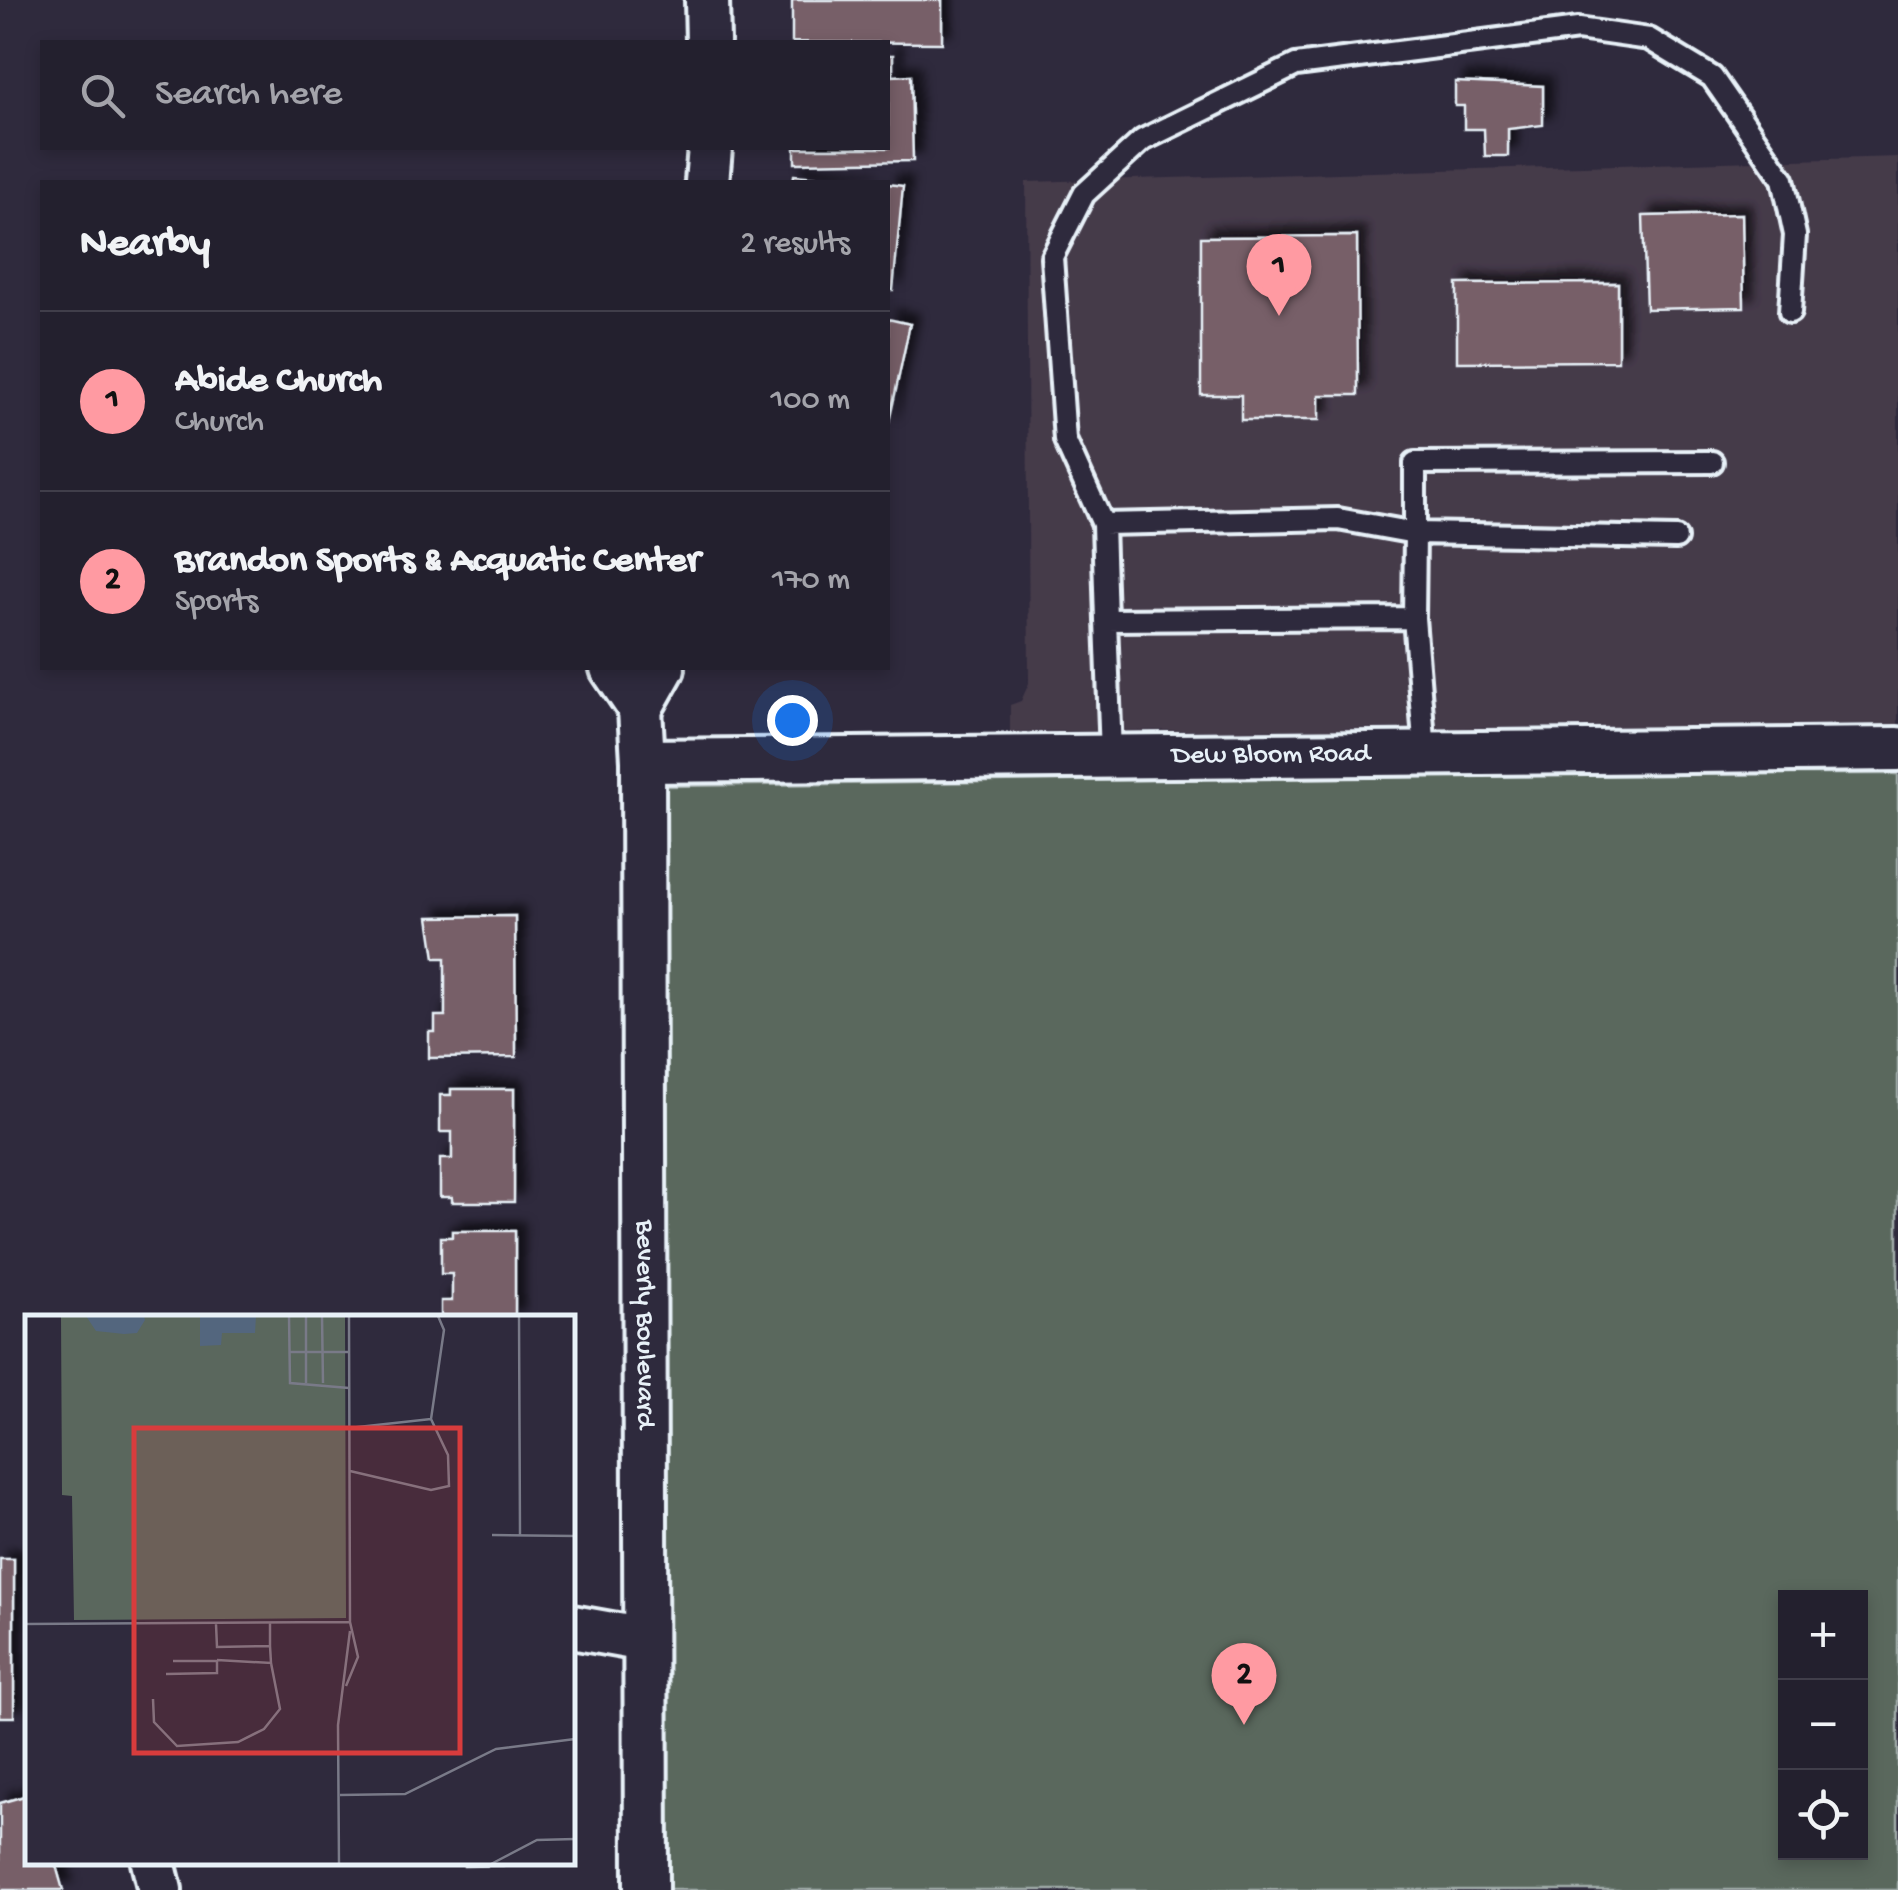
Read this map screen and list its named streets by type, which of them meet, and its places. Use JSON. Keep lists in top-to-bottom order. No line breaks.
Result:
{"streets":{"street":["Dew Bloom Road","Beverly Boulevard"]},"crossings":[["Dew Bloom Road","Beverly Boulevard"]],"page":{"search":"Search here","heading":["Nearby","2 results"],"pins":["1","2"],"list":[{"mark":"1","name":"Abide Church","note":"Church","value":"100 m"},{"mark":"2","name":"Brandon Sports & Acquatic Center","note":"Sports","value":"170 m"}],"map_buttons":["+","−"]}}
